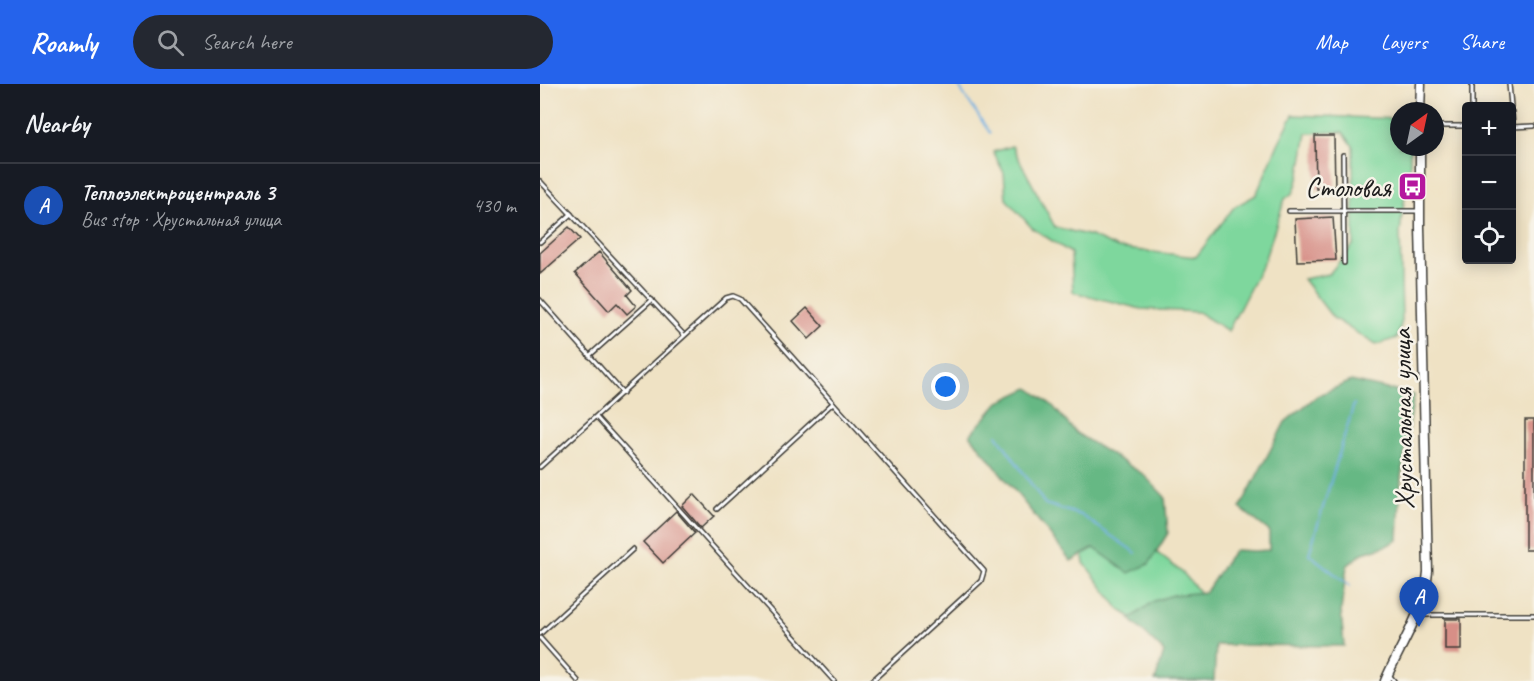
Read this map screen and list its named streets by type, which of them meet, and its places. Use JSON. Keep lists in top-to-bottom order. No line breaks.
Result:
{"streets":{"street":["Хрустальная улица"]},"places":{"bus stop":["Столовая"]},"north":"top right","page":{"header":"Roamly","search":"Search here","nav":["Map","Layers","Share"],"heading":"Nearby","map_buttons":["+","−"],"list":[{"mark":"A","name":"Теплоэлектроцентраль 3","note":"Bus stop · Хрустальная улица","value":"430 m"}],"pins":"A"}}
